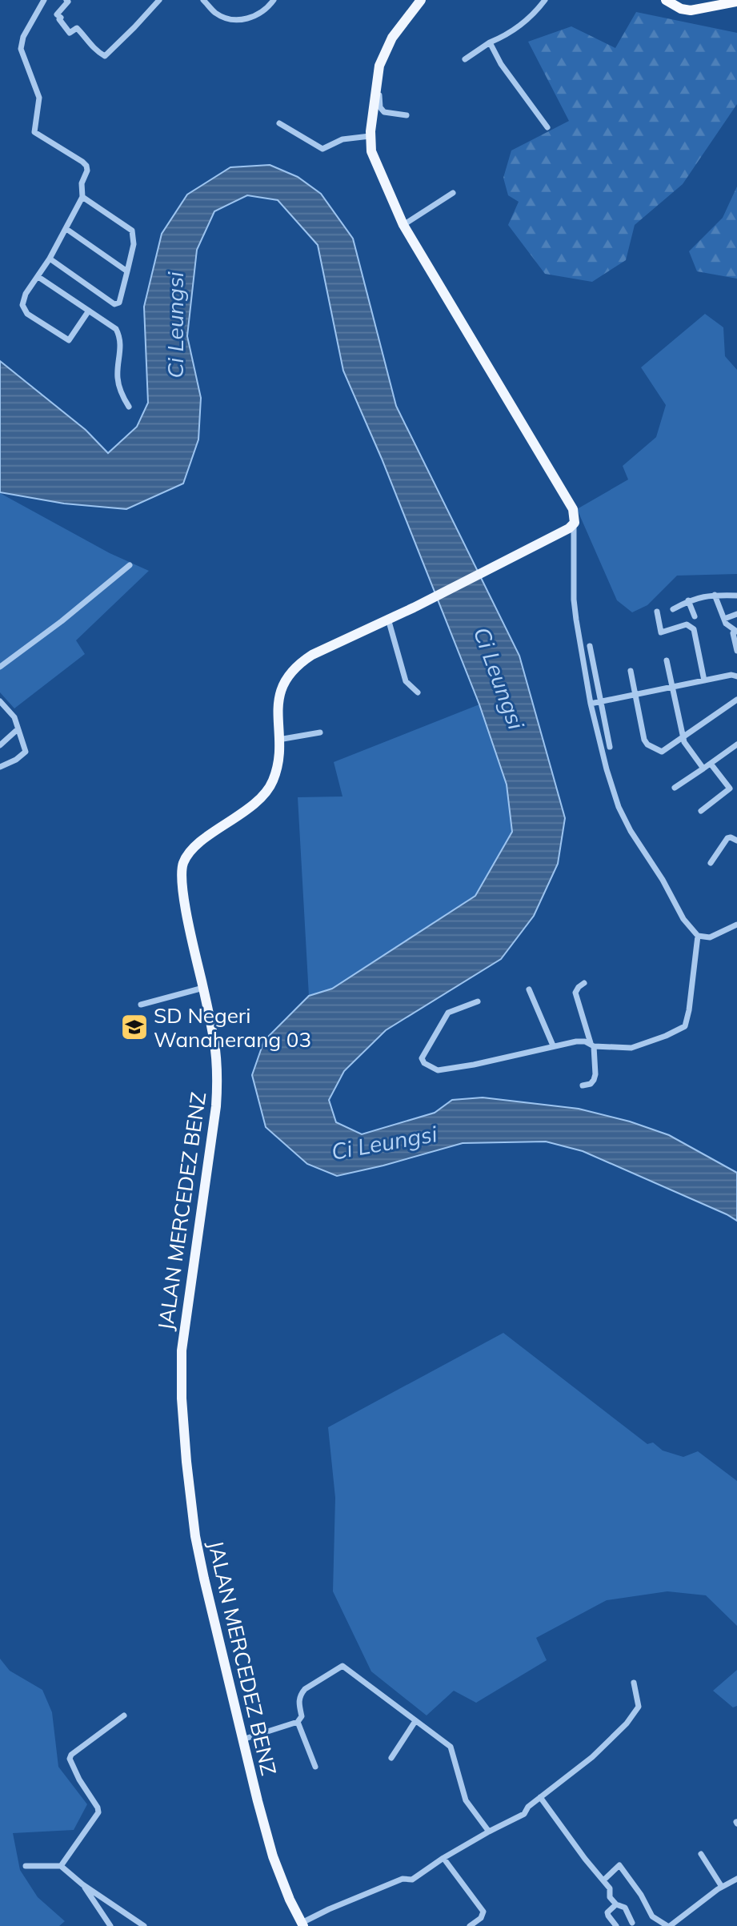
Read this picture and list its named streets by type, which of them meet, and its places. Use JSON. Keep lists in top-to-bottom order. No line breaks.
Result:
{"streets":{"main road":["JALAN MERCEDEZ BENZ"]},"water":["Ci Leungsi"],"places":{"school or university":["SD Negeri Wanaherang 03"]}}
